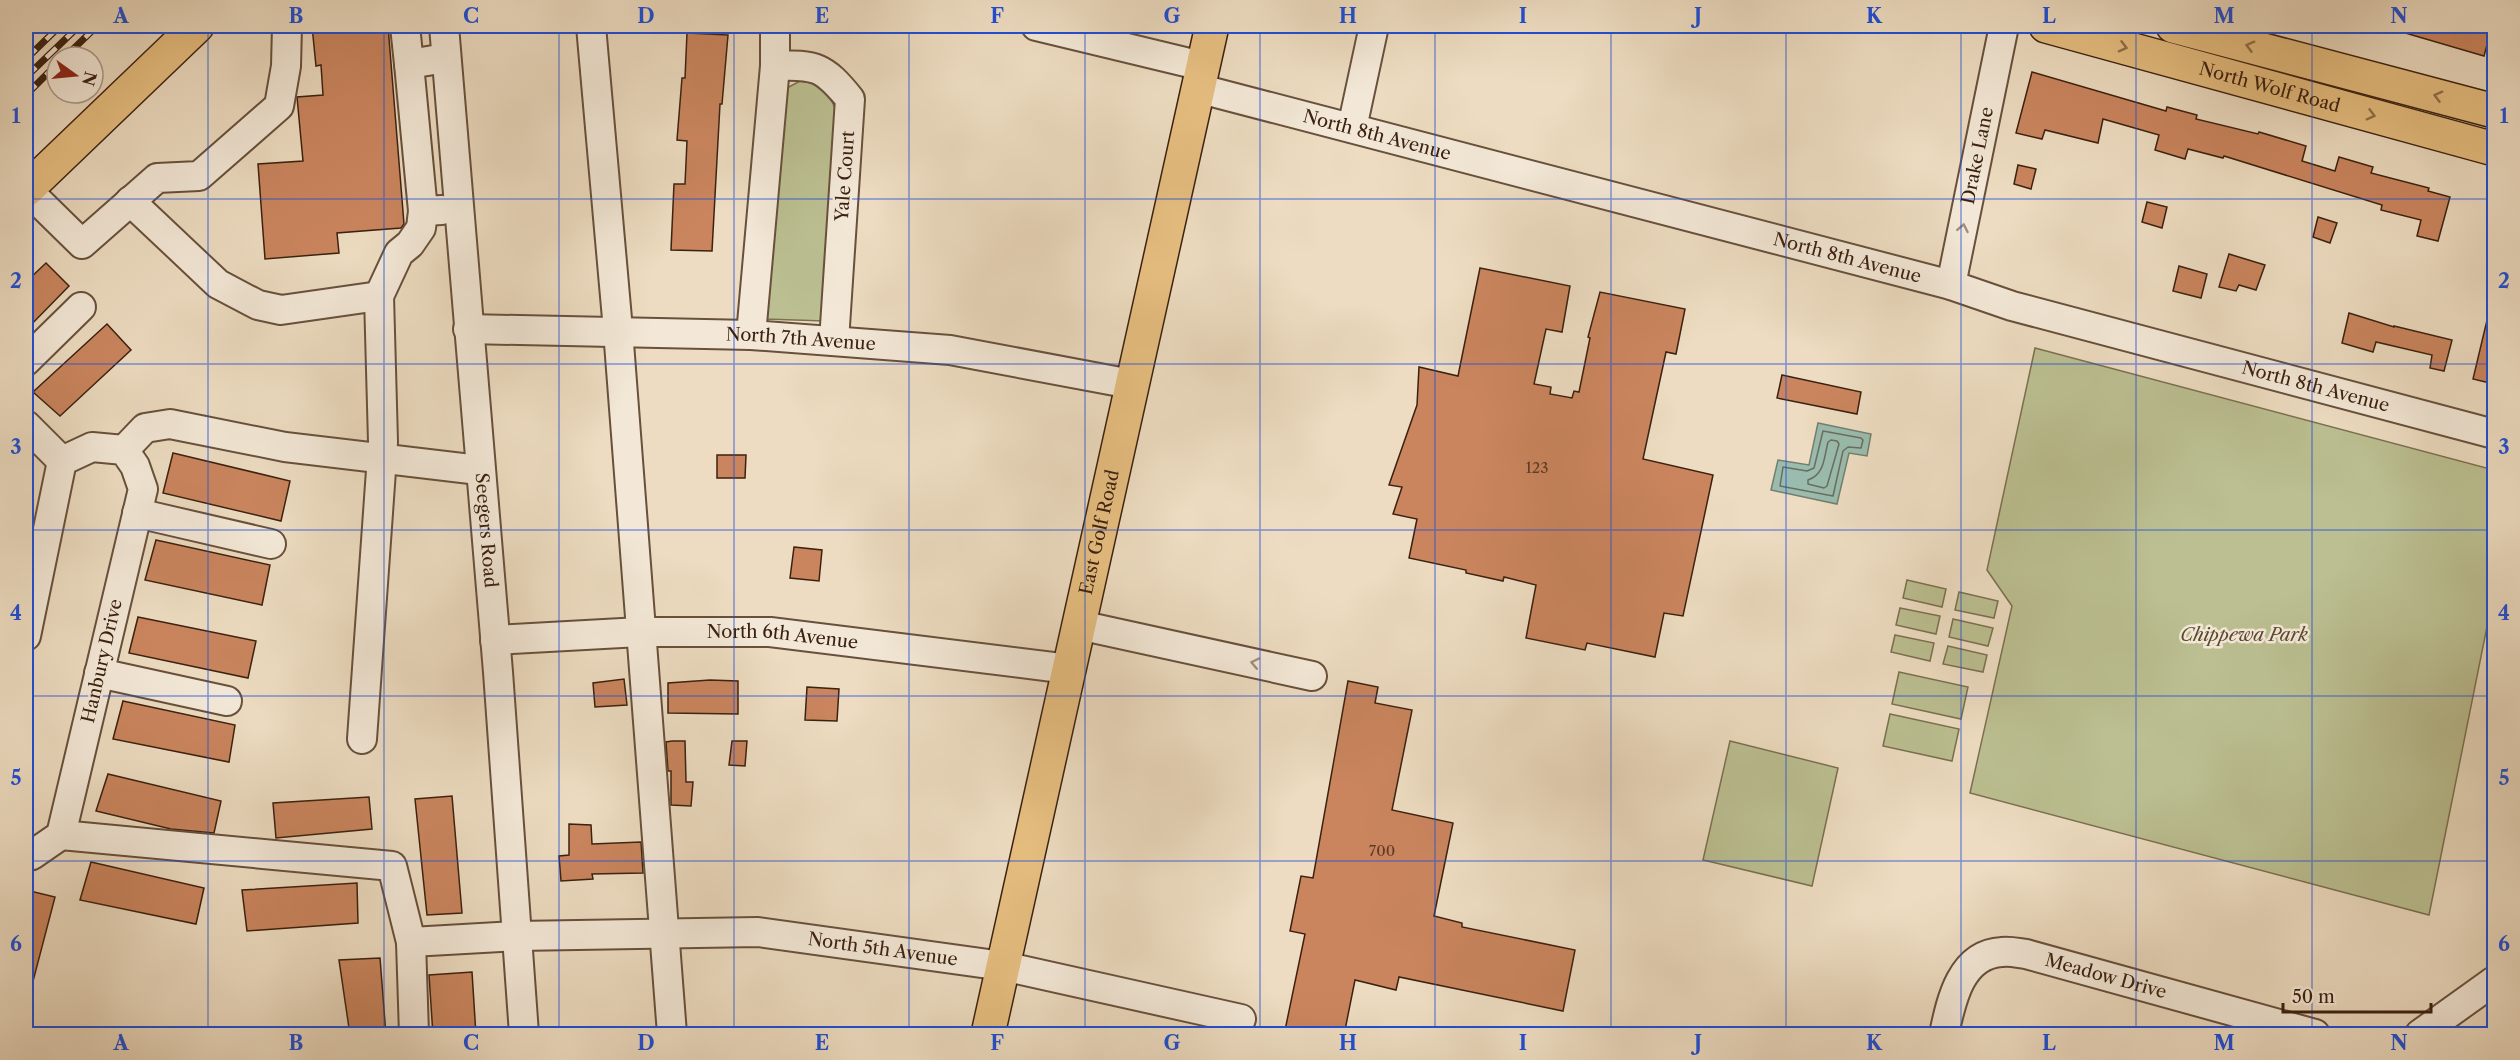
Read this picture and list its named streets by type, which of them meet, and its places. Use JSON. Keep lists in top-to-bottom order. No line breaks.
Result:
{"streets":{"main road":["North Wolf Road","East Golf Road"],"street":["North 8th Avenue","Drake Lane","Yale Court","North 7th Avenue","Seegers Road","North 6th Avenue","Hanbury Drive","North 5th Avenue","Meadow Drive"]},"crossings":[["North 8th Avenue","Drake Lane"],["North 8th Avenue","East Golf Road"],["Yale Court","North 7th Avenue"],["North 7th Avenue","Seegers Road"],["North 7th Avenue","East Golf Road"],["Seegers Road","North 6th Avenue"],["Seegers Road","North 5th Avenue"],["East Golf Road","North 6th Avenue"],["East Golf Road","North 5th Avenue"]],"one_way":["Drake Lane"],"parks":["Chippewa Park"],"house_numbers":["123","700"],"scale_bar":"50 m","north":"right","grid":{"columns":["A","B","C","D","E","F","G","H","I","J","K","L","M","N"],"rows":["1","2","3","4","5","6"]}}
